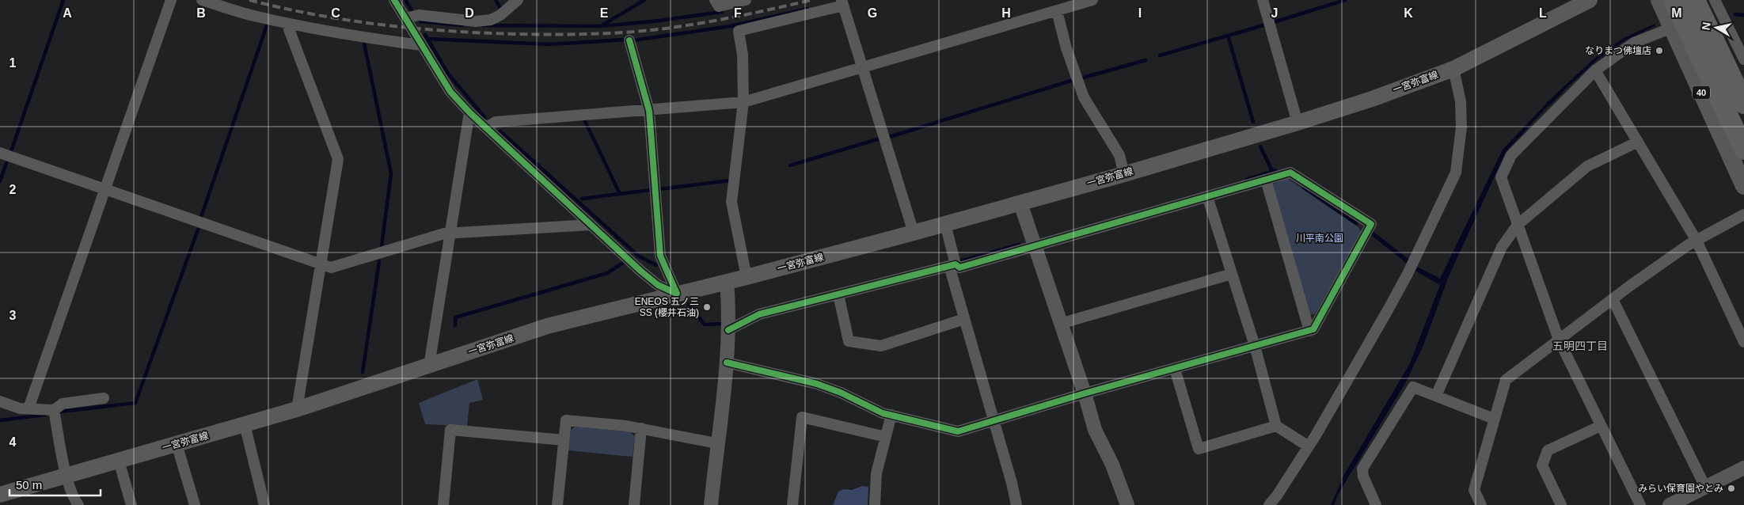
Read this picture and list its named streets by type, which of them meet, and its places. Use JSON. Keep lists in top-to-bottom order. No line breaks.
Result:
{"streets":{"main road":["一宮弥富線","40"]},"districts":["五明四丁目"],"parks":["川平南公園"],"places":["なりまつ佛壇店","ENEOS 五ノ三 SS (櫻井石油)","みらい保育園やとみ"],"scale_bar":"50 m","north":"left","grid":{"columns":["A","B","C","D","E","F","G","H","I","J","K","L","M"],"rows":["1","2","3","4"]}}
